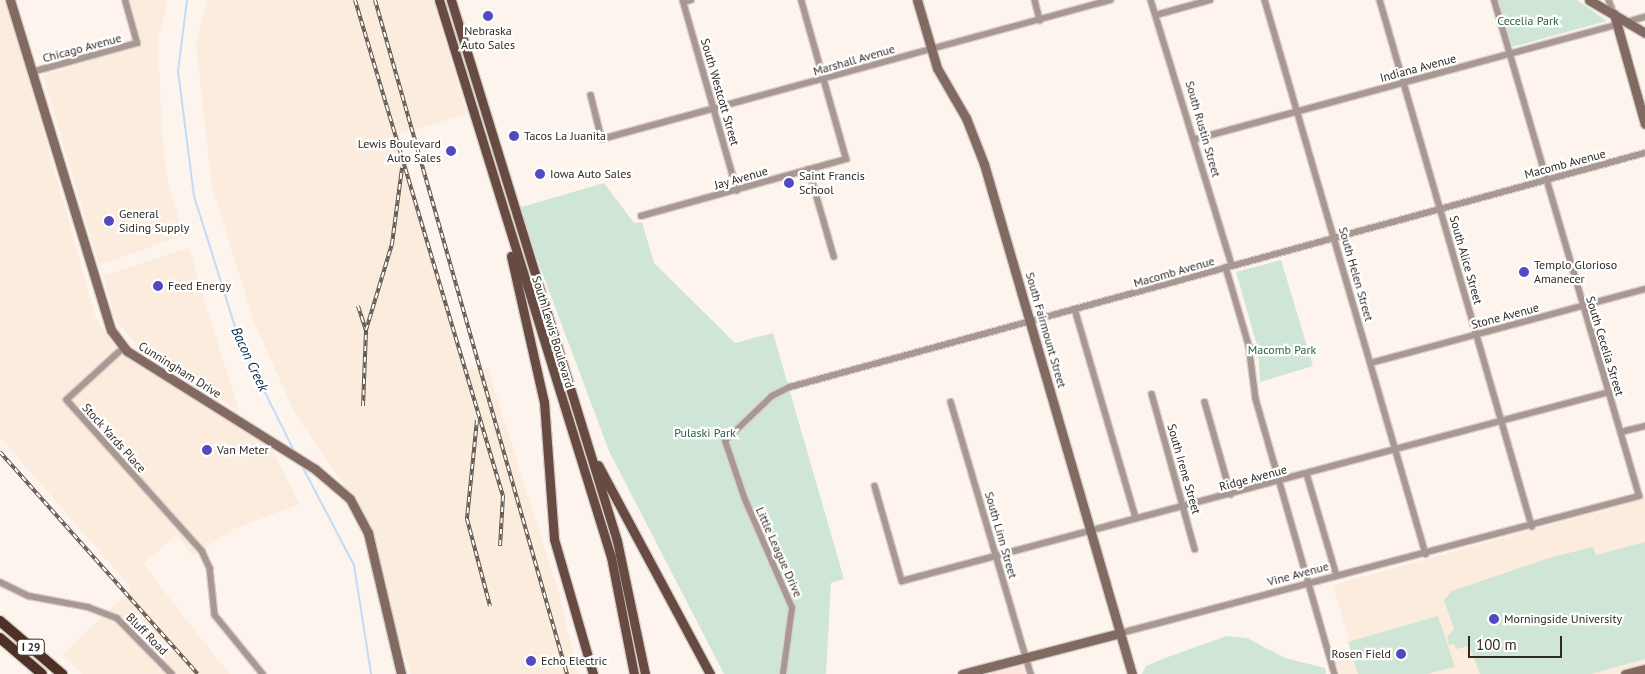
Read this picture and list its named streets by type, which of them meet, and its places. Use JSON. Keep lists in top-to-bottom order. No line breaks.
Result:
{"streets":{"highway":["I 29"],"main road":["South Lewis Boulevard"],"street":["Chicago Avenue","Marshall Avenue","Indiana Avenue","South Westcott Street","South Rustin Street","Macomb Avenue","Jay Avenue","South Alice Street","South Helen Street","Stone Avenue","South Fairmount Street","South Cecelia Street","Cunningham Drive","Stock Yards Place","South Irene Street","Ridge Avenue","South Linn Street","Little League Drive","Vine Avenue","Bluff Road"]},"crossings":[["Chicago Avenue","Cunningham Drive"],["Marshall Avenue","South Westcott Street"],["Marshall Avenue","Jay Avenue"],["Marshall Avenue","South Fairmount Street"],["Indiana Avenue","South Rustin Street"],["Indiana Avenue","South Alice Street"],["Indiana Avenue","South Helen Street"],["Indiana Avenue","South Cecelia Street"],["South Westcott Street","Jay Avenue"],["South Rustin Street","Macomb Avenue"],["South Rustin Street","Ridge Avenue"],["South Rustin Street","Vine Avenue"],["Macomb Avenue","South Alice Street"],["Macomb Avenue","South Helen Street"],["Macomb Avenue","South Fairmount Street"],["Macomb Avenue","South Cecelia Street"],["Macomb Avenue","Little League Drive"],["South Alice Street","Stone Avenue"],["South Alice Street","Ridge Avenue"],["South Alice Street","Vine Avenue"],["South Helen Street","Stone Avenue"],["South Helen Street","Ridge Avenue"],["South Helen Street","Vine Avenue"],["Stone Avenue","South Cecelia Street"],["South Fairmount Street","Ridge Avenue"],["South Fairmount Street","Vine Avenue"],["South Cecelia Street","Ridge Avenue"],["South Cecelia Street","Vine Avenue"],["Cunningham Drive","Stock Yards Place"],["South Irene Street","Ridge Avenue"],["Ridge Avenue","South Linn Street"],["South Linn Street","Vine Avenue"]],"water":["Bacon Creek"],"parks":["Cecelia Park","Macomb Park","Pulaski Park"],"places":["Nebraska Auto Sales","Tacos La Juanita","Lewis Boulevard Auto Sales","Iowa Auto Sales","Saint Francis School","General Siding Supply","Templo Glorioso Amanecer","Feed Energy","Van Meter","Morningside University","Rosen Field","Echo Electric"],"scale_bar":"100 m"}
